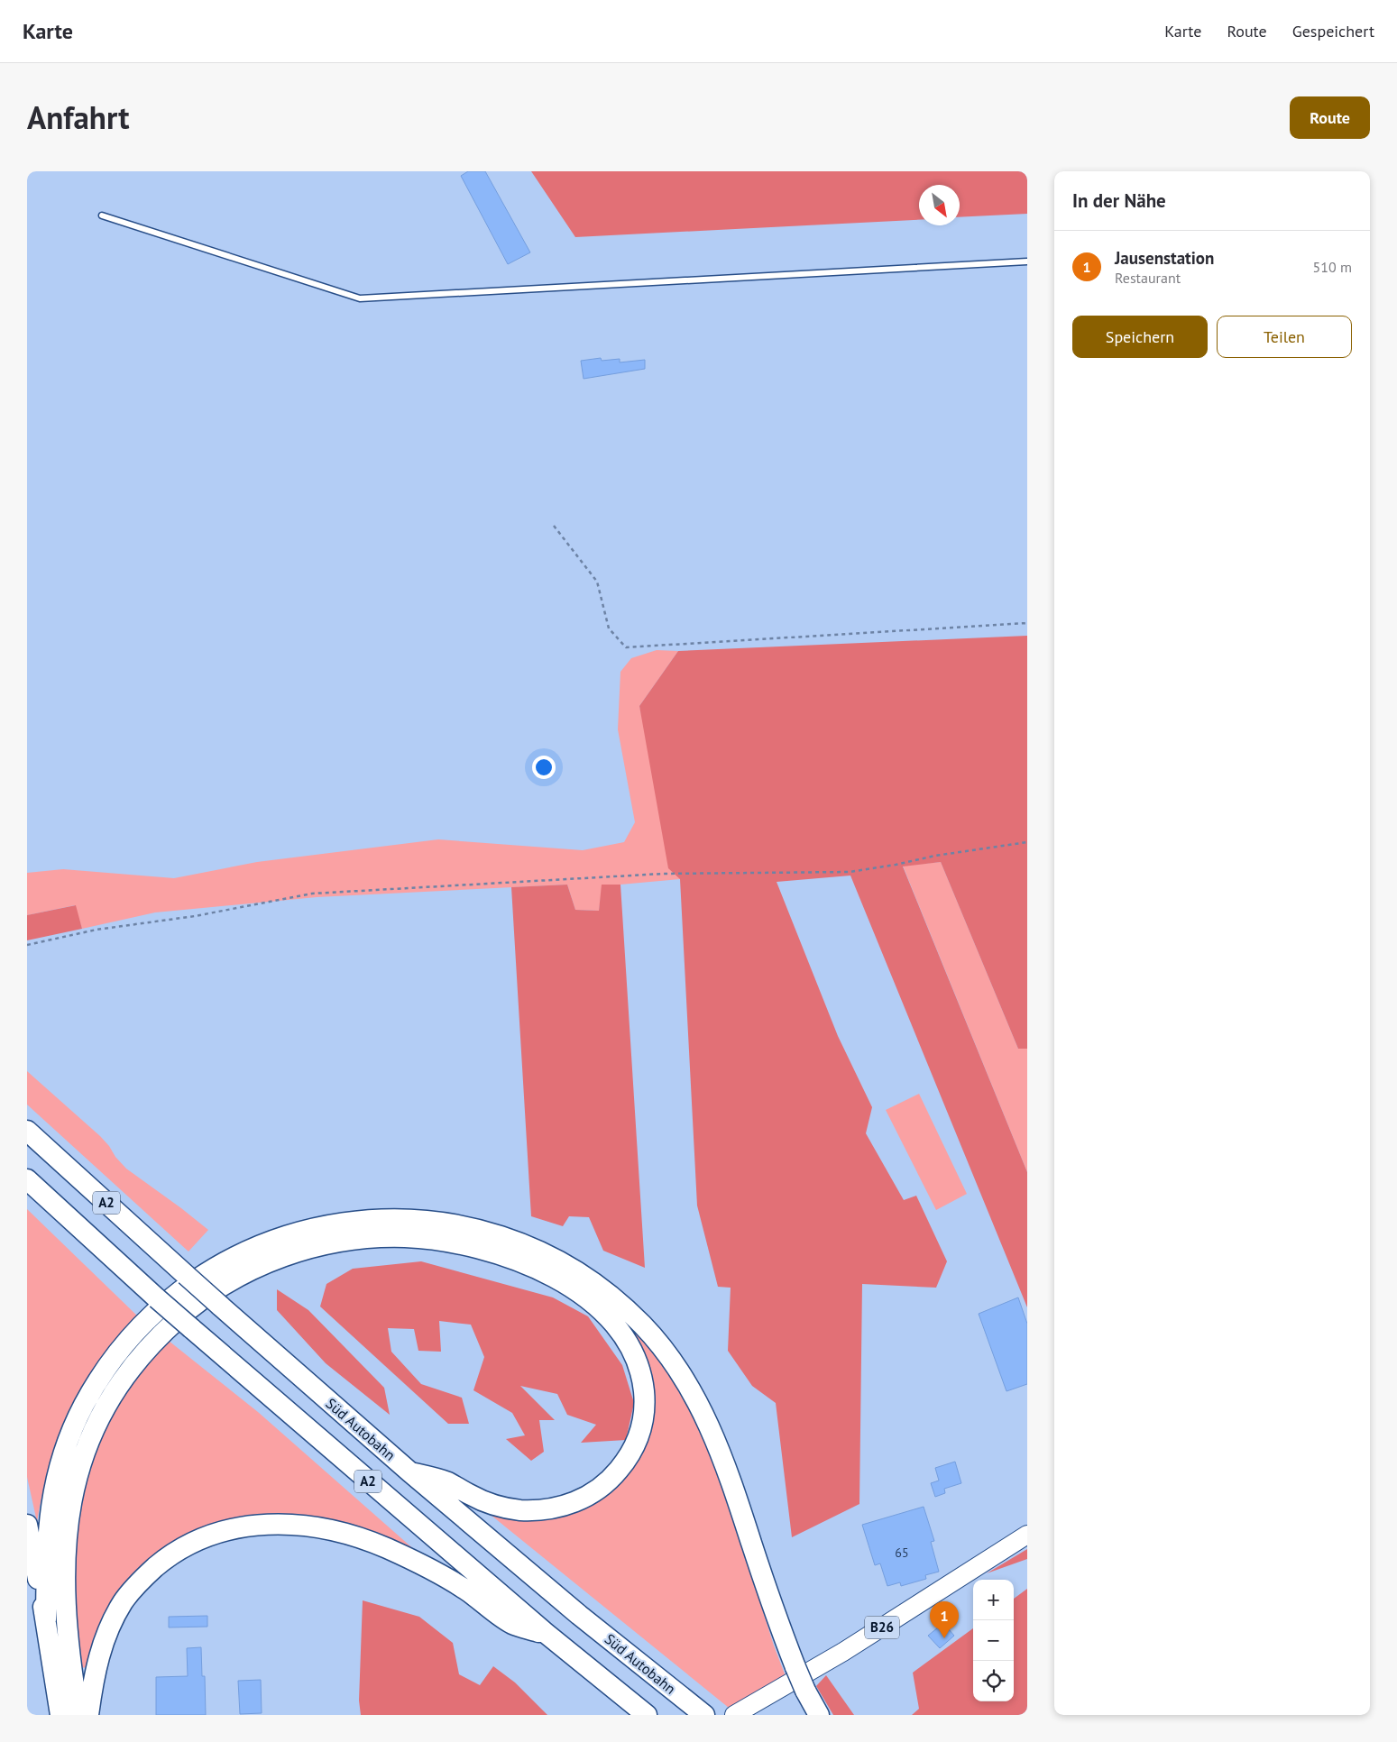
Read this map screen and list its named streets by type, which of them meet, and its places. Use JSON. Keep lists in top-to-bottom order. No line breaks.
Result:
{"streets":{"highway":["A2","Süd Autobahn"],"main road":["B26"]},"house_numbers":["65"],"north":"bottom right","page":{"header":"Karte","nav":["Karte","Route","Gespeichert"],"title":"Anfahrt","buttons":["Route",["Speichern","Teilen"]],"heading":"In der Nähe","list":[{"mark":"1","name":"Jausenstation","note":"Restaurant","value":"510 m"}],"map_buttons":["+","−"],"pins":"1"}}
